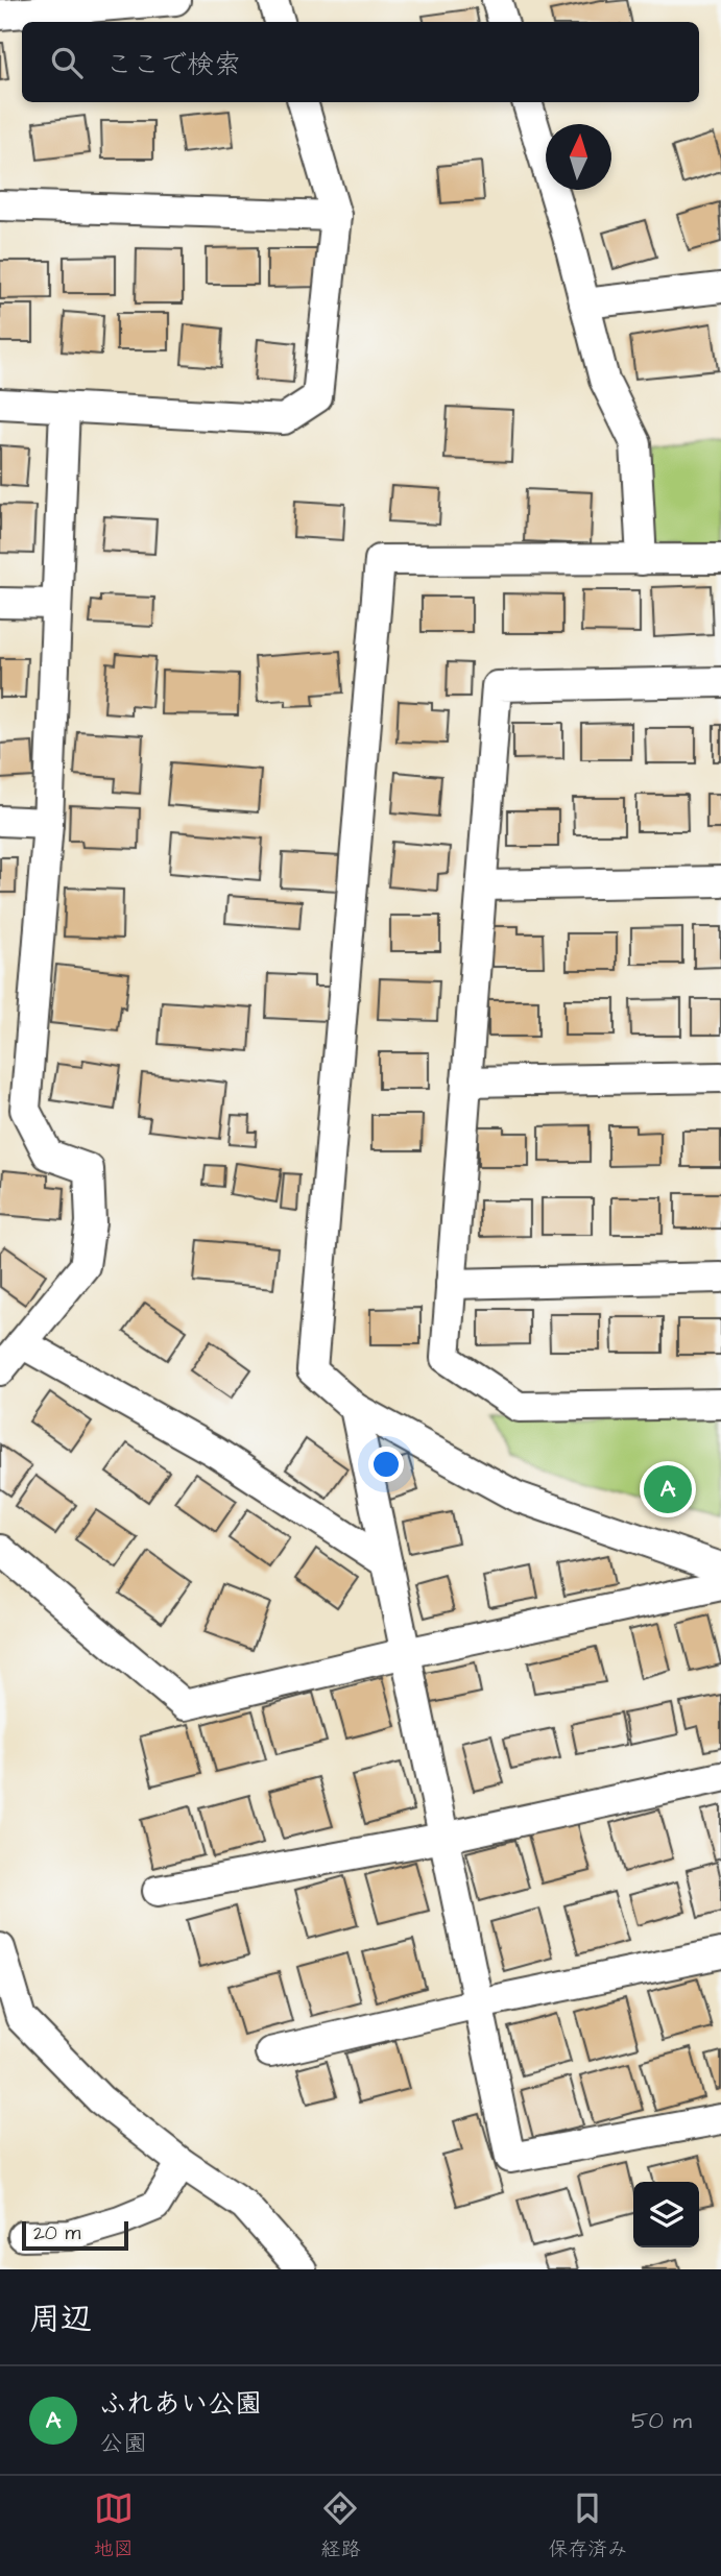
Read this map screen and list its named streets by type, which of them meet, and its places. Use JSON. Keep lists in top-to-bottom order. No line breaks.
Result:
{"scale_bar":"20 m","north":"top","page":{"search":"ここで検索","pins":"A","scale":"20 m","heading":"周辺","list":[{"mark":"A","name":"ふれあい公園","note":"公園","value":"50 m"}],"nav":["地図","経路","保存済み"]}}
